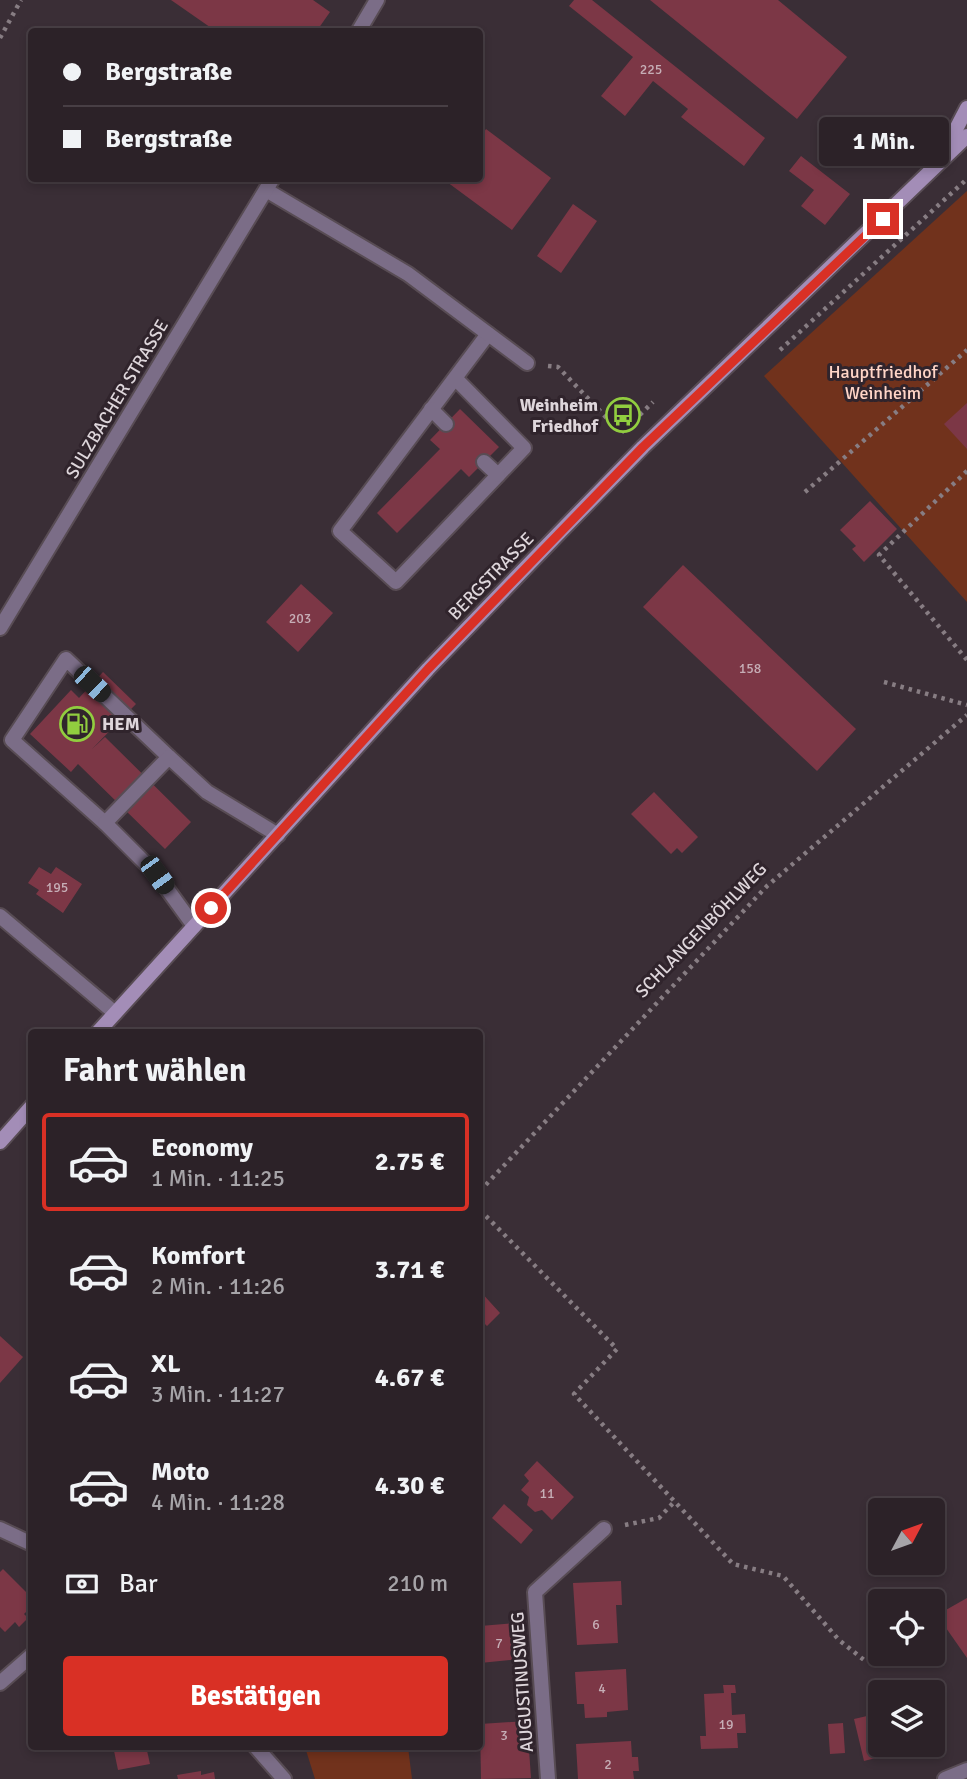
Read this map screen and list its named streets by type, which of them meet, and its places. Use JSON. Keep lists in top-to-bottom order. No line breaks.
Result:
{"streets":{"main road":["BERGSTRASSE"],"street":["SULZBACHER STRASSE","AUGUSTINUSWEG"],"path":["SCHLANGENBÖHLWEG"]},"parks":["Hauptfriedhof Weinheim"],"places":{"bus stop":["Weinheim Friedhof"],"fuel station":["HEM"]},"house_numbers":["225","203","158","195","11","6","7","4","19","3","2"],"north":"top right","page":{"banner":["Bergstraße","Bergstraße"],"bubble":"1 Min.","heading":"Fahrt wählen","list":[{"name":"Economy","note":"1 Min. · 11:25","value":"2.75 €"},{"name":"Komfort","note":"2 Min. · 11:26","value":"3.71 €"},{"name":"XL","note":"3 Min. · 11:27","value":"4.67 €"},{"name":"Moto","note":"4 Min. · 11:28","value":"4.30 €"}],"pay":["Bar","210 m"],"buttons":"Bestätigen"}}
